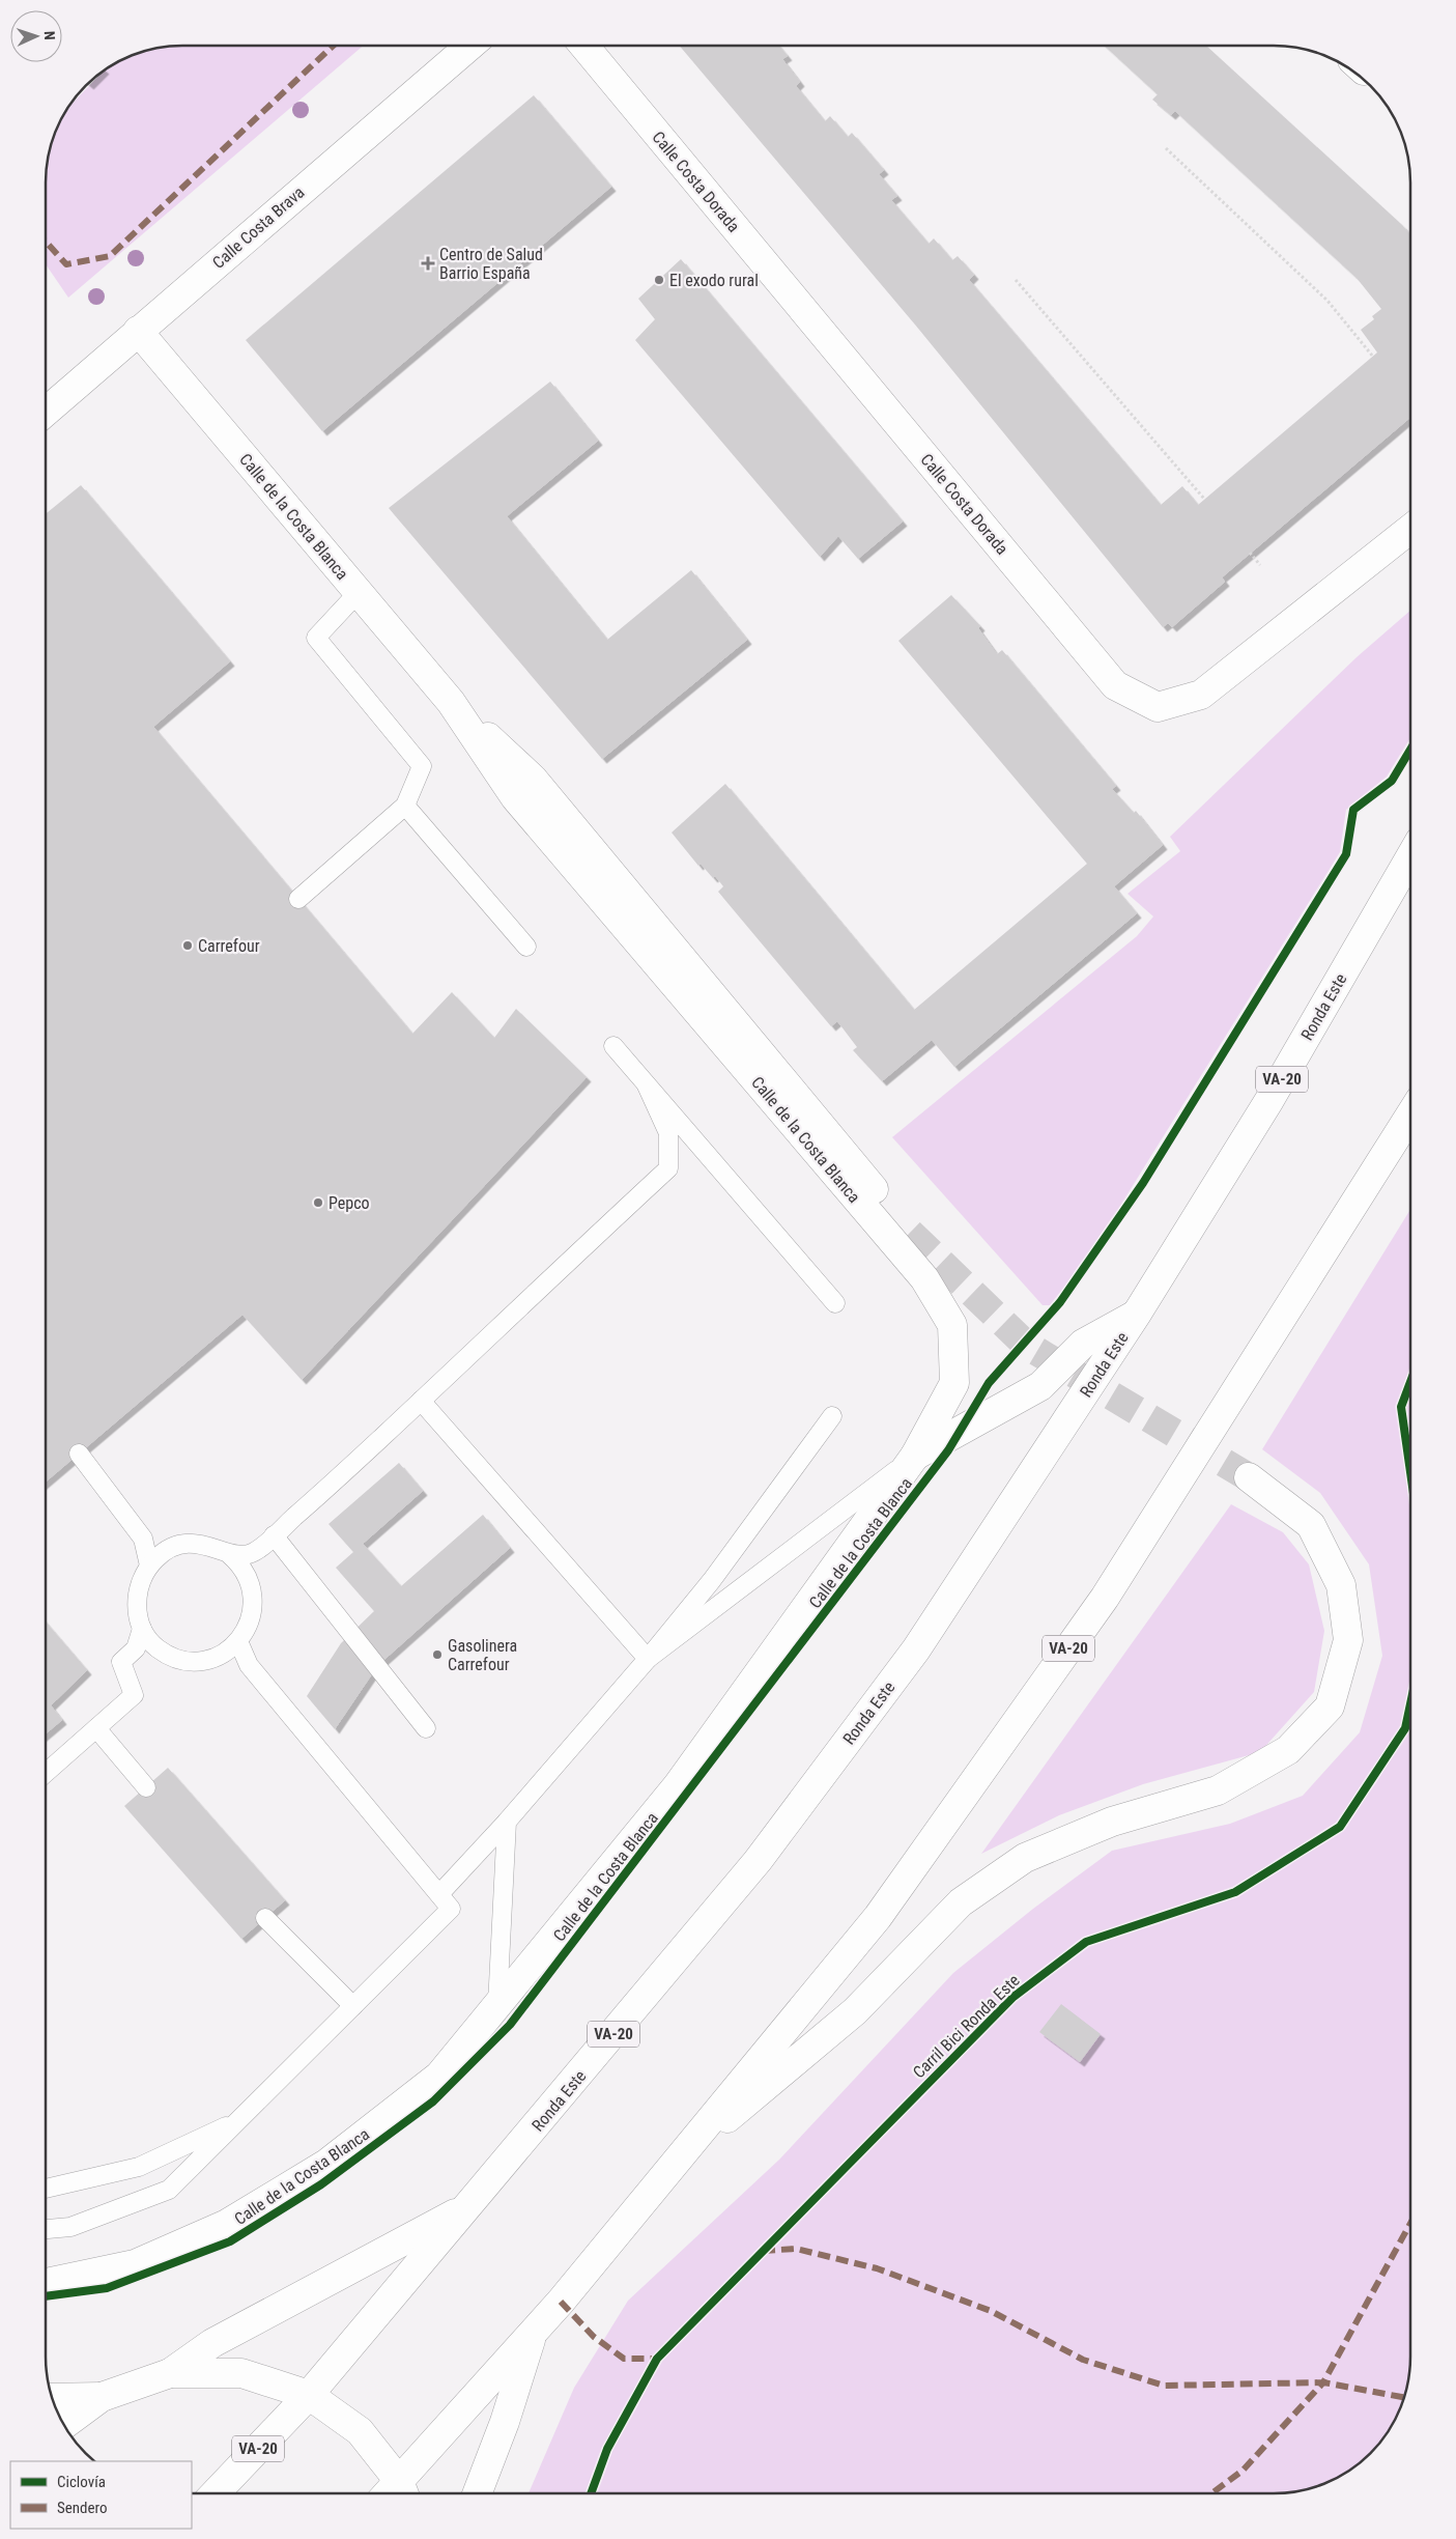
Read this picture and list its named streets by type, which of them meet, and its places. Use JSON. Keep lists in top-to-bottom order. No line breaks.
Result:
{"streets":{"main road":["Calle Costa Dorada","Calle Costa Brava","Calle de la Costa Blanca","Ronda Este","VA-20"],"cycle path":["Carril Bici Ronda Este"]},"crossings":[["Calle Costa Brava","Calle de la Costa Blanca"]],"places":{"health":["Centro de Salud Barrio España"],"other":["El exodo rural","Carrefour","Pepco","Gasolinera Carrefour"]},"legend":["Ciclovía","Sendero"],"north":"right"}
